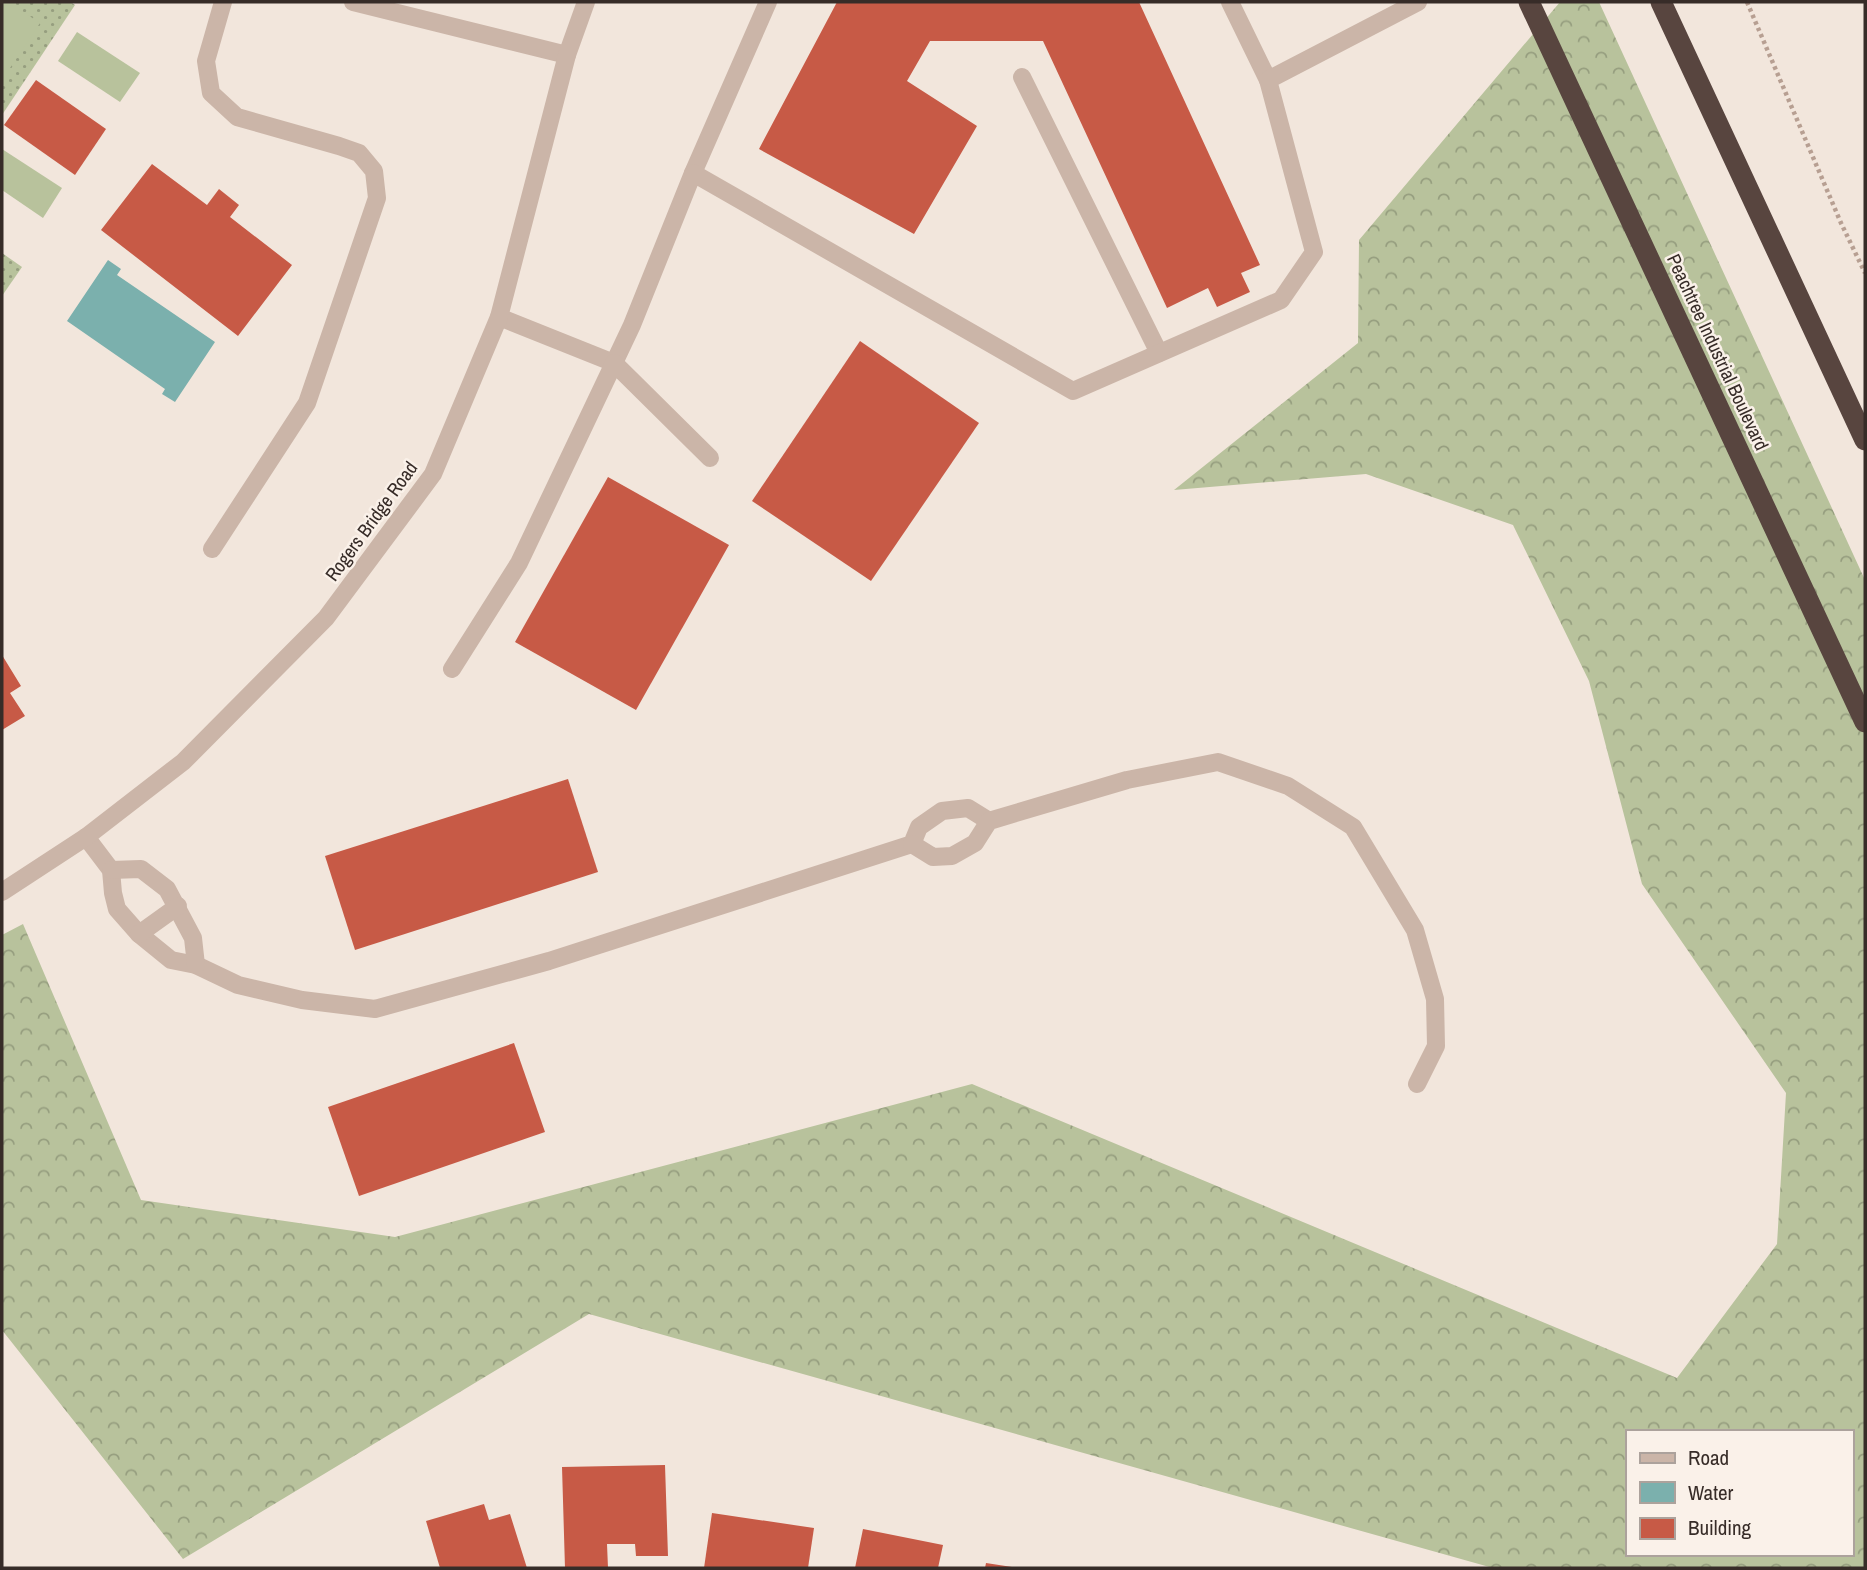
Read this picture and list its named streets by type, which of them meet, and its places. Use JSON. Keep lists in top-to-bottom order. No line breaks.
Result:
{"streets":{"highway":["Peachtree Industrial Boulevard"],"street":["Rogers Bridge Road"]},"legend":["Road","Water","Building"]}
